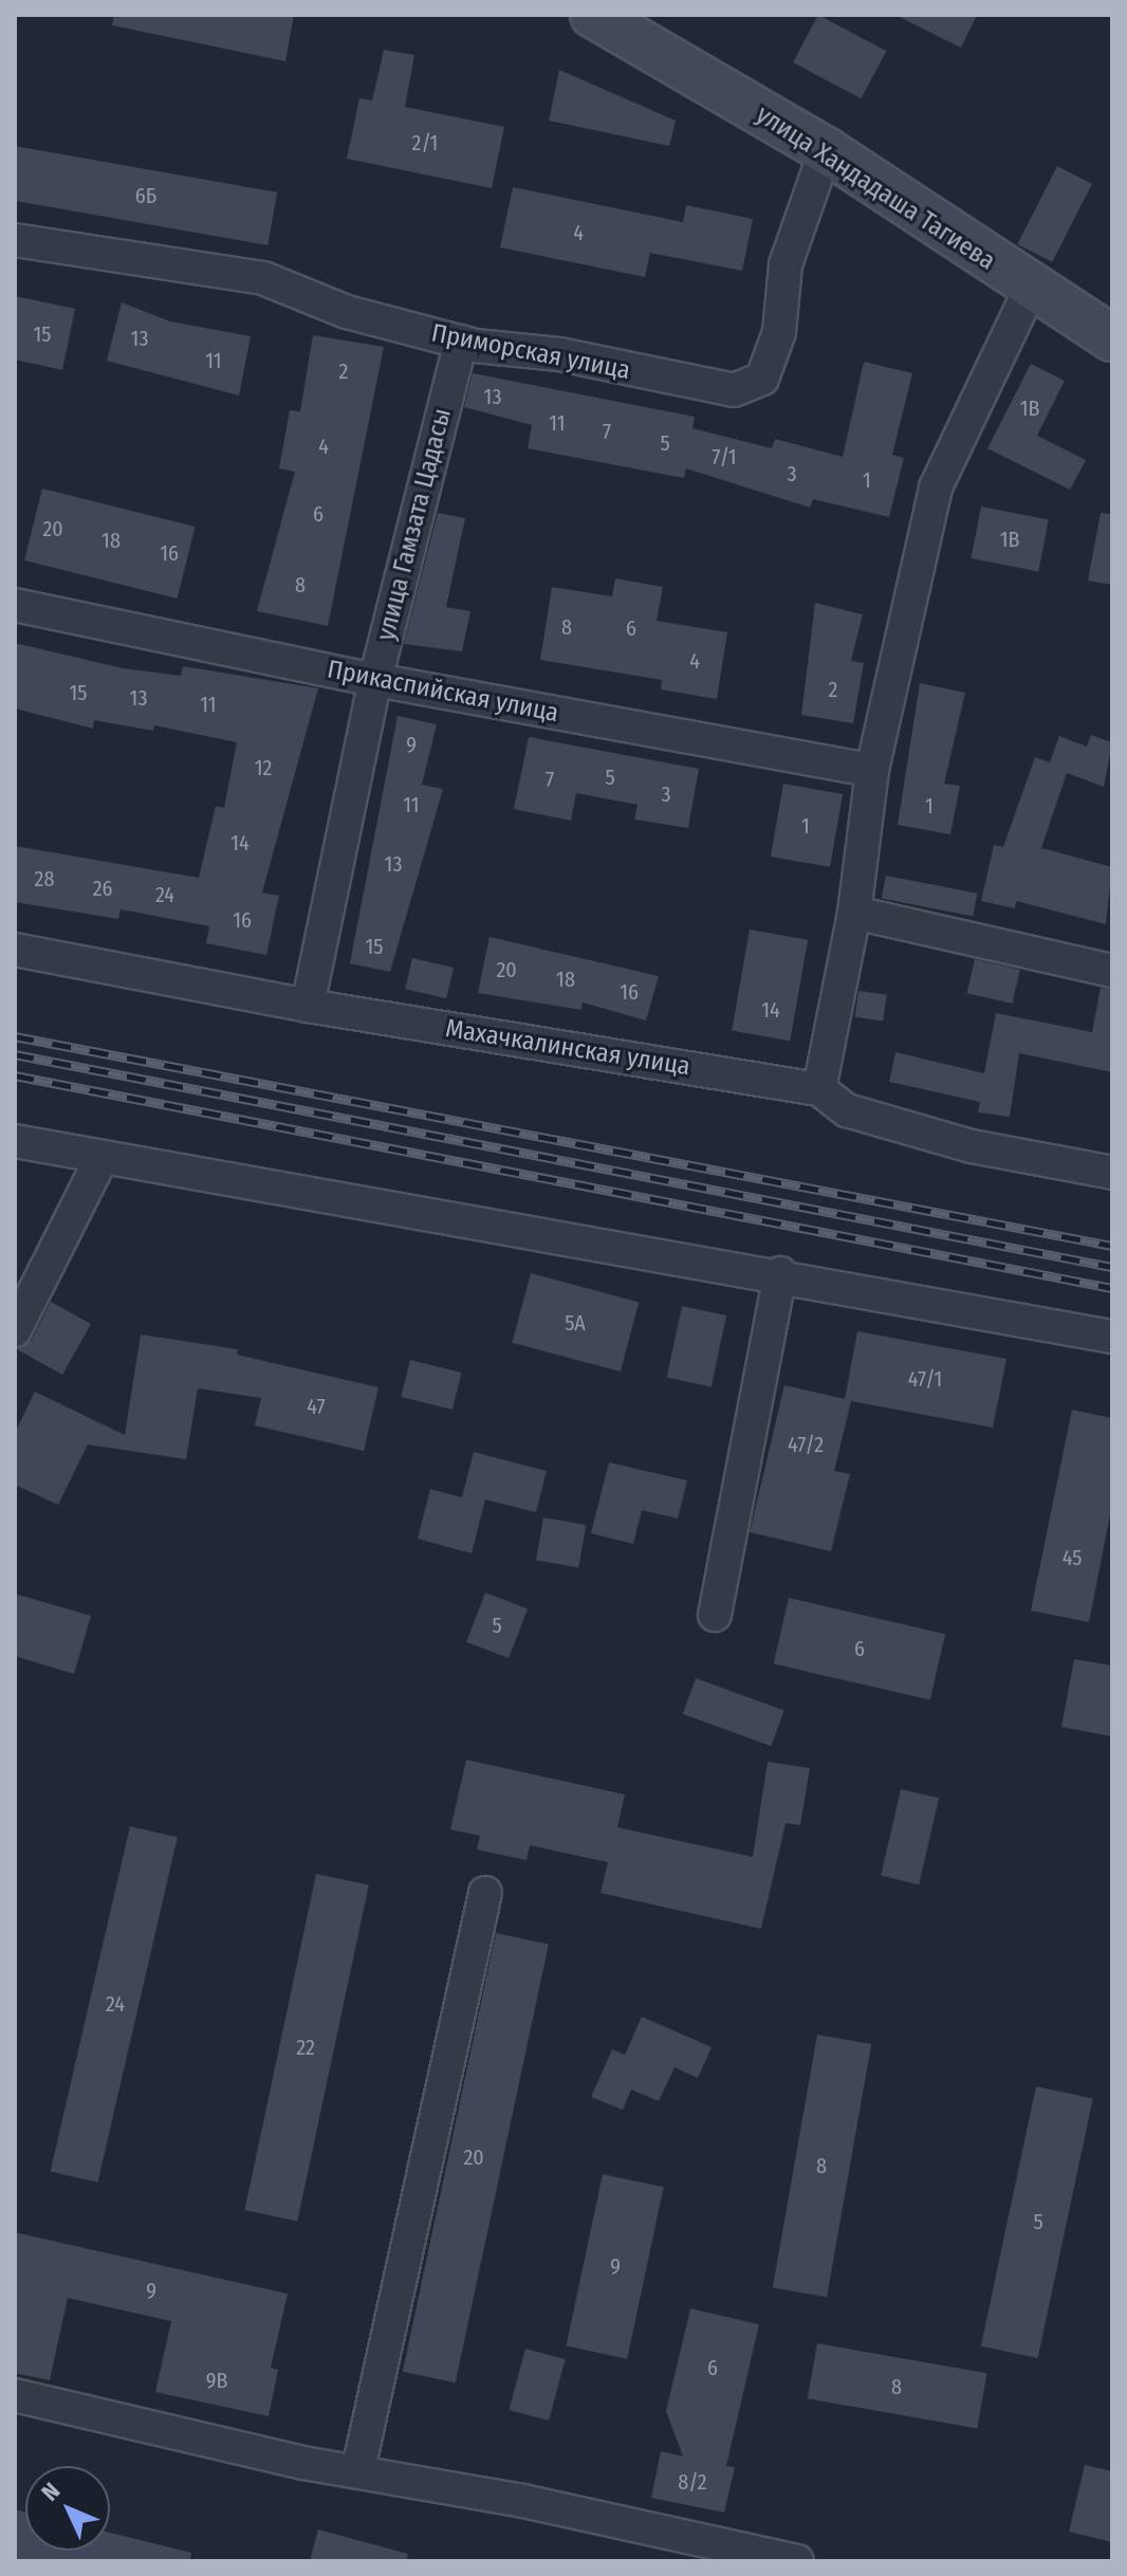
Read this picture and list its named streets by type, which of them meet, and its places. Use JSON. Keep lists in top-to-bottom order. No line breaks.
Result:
{"streets":{"street":["улица Хандадаша Тагиева","Приморская улица","улица Гамзата Цадасы","Прикаспийская улица","Махачкалинская улица"]},"crossings":[["улица Хандадаша Тагиева","Приморская улица"],["Приморская улица","улица Гамзата Цадасы"],["улица Гамзата Цадасы","Прикаспийская улица"],["улица Гамзата Цадасы","Махачкалинская улица"]],"house_numbers":["2/1","6Б","4","15","13","11","2","13","1В","11","7","5","4","7/1","3","1","6","20","1В","18","16","8","8","6","4","2","15","13","11","9","12","5","7","3","11","1","1","14","13","28","26","24","16","15","20","18","16","14","5А","47/1","47","47/2","45","5","6","24","22","20","8","5","9","9","6","9В","8","8/2"],"north":"top left"}
